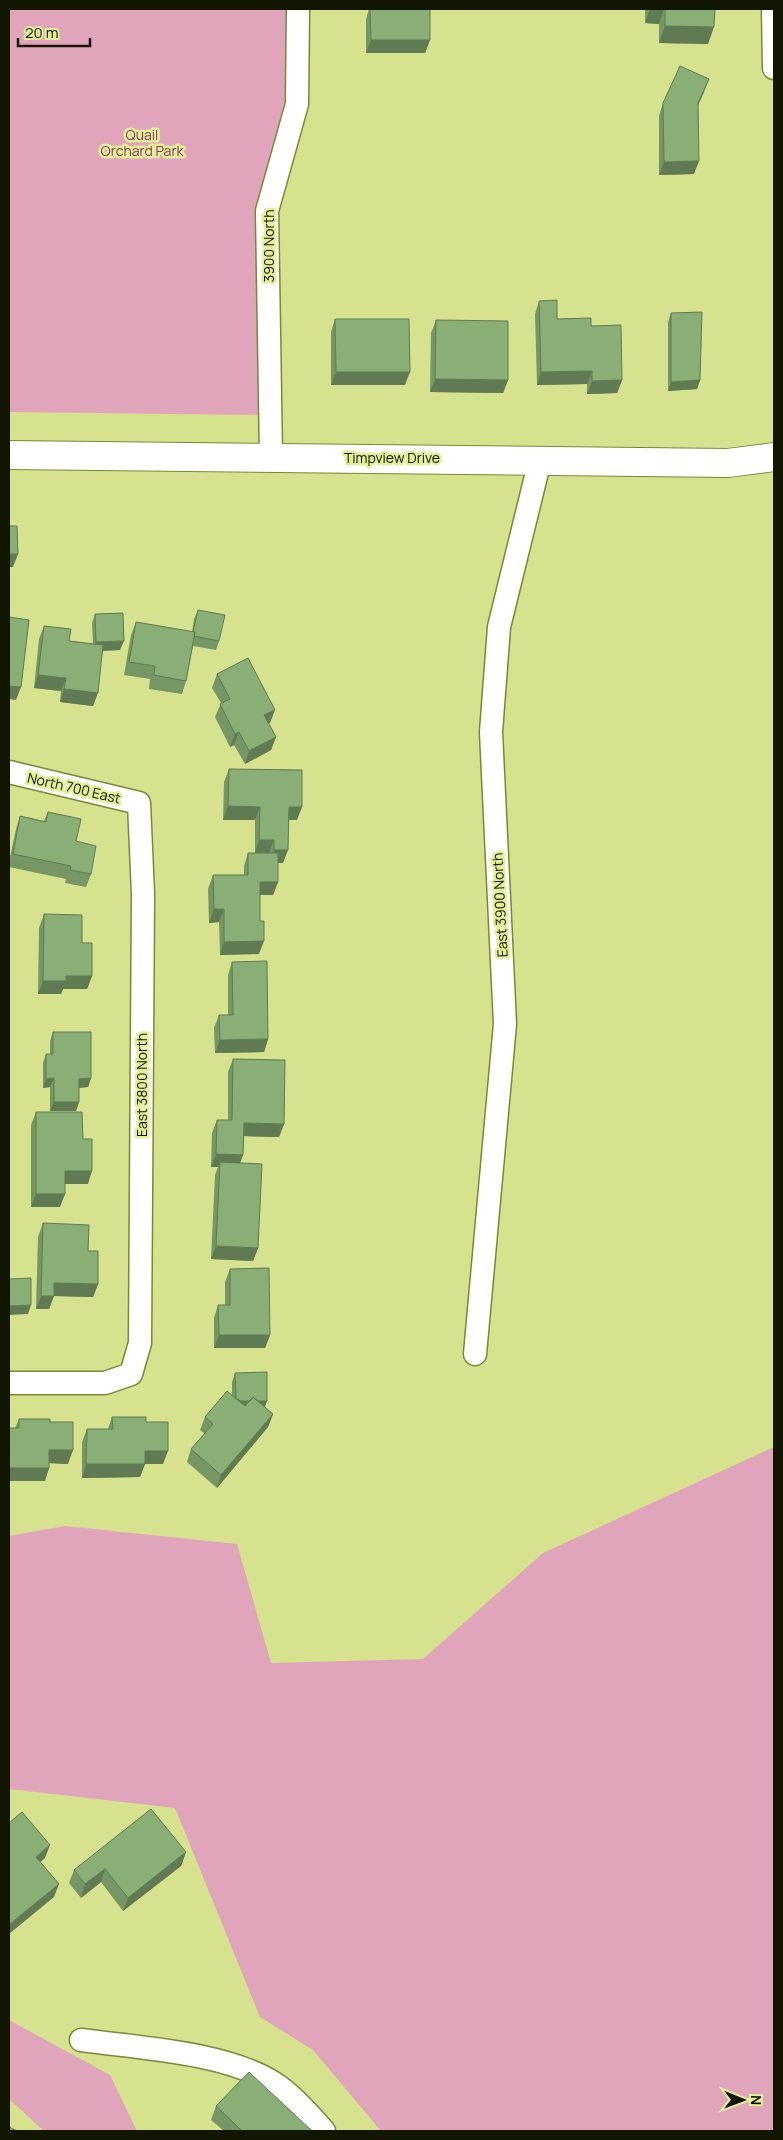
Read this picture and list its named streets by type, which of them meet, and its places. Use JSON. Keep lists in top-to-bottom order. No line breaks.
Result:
{"streets":{"street":["3900 North","Timpview Drive","North 700 East","East 3900 North","East 3800 North"]},"crossings":[["3900 North","Timpview Drive"],["Timpview Drive","East 3900 North"],["North 700 East","East 3800 North"]],"parks":["Quail Orchard Park"],"scale_bar":"20 m","north":"right"}
